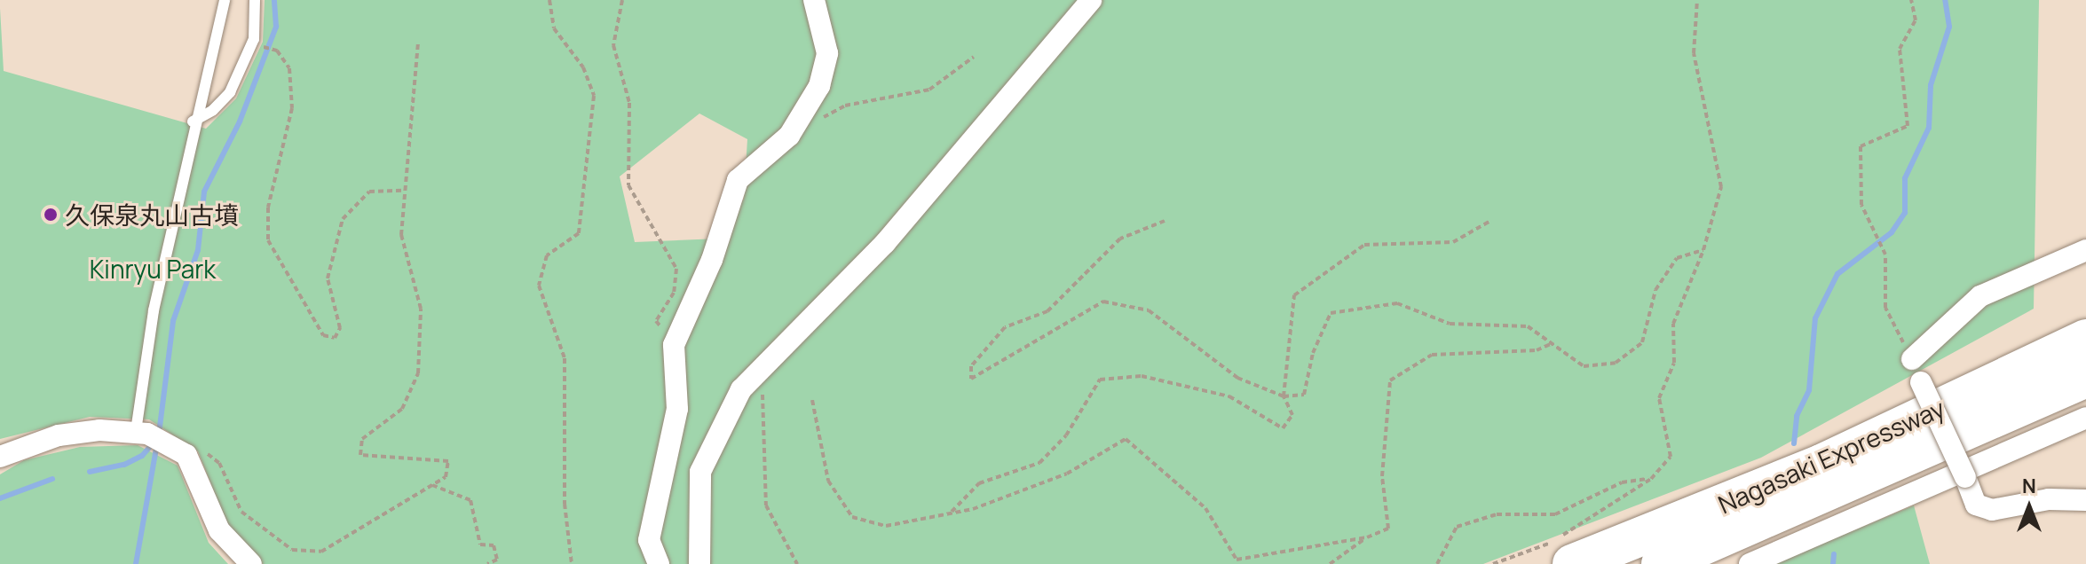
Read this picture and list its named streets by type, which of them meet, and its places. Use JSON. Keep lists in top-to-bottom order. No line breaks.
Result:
{"streets":{"highway":["Nagasaki Expressway"]},"parks":["Kinryu Park"],"places":["久保泉丸山古墳"],"north":"top"}
